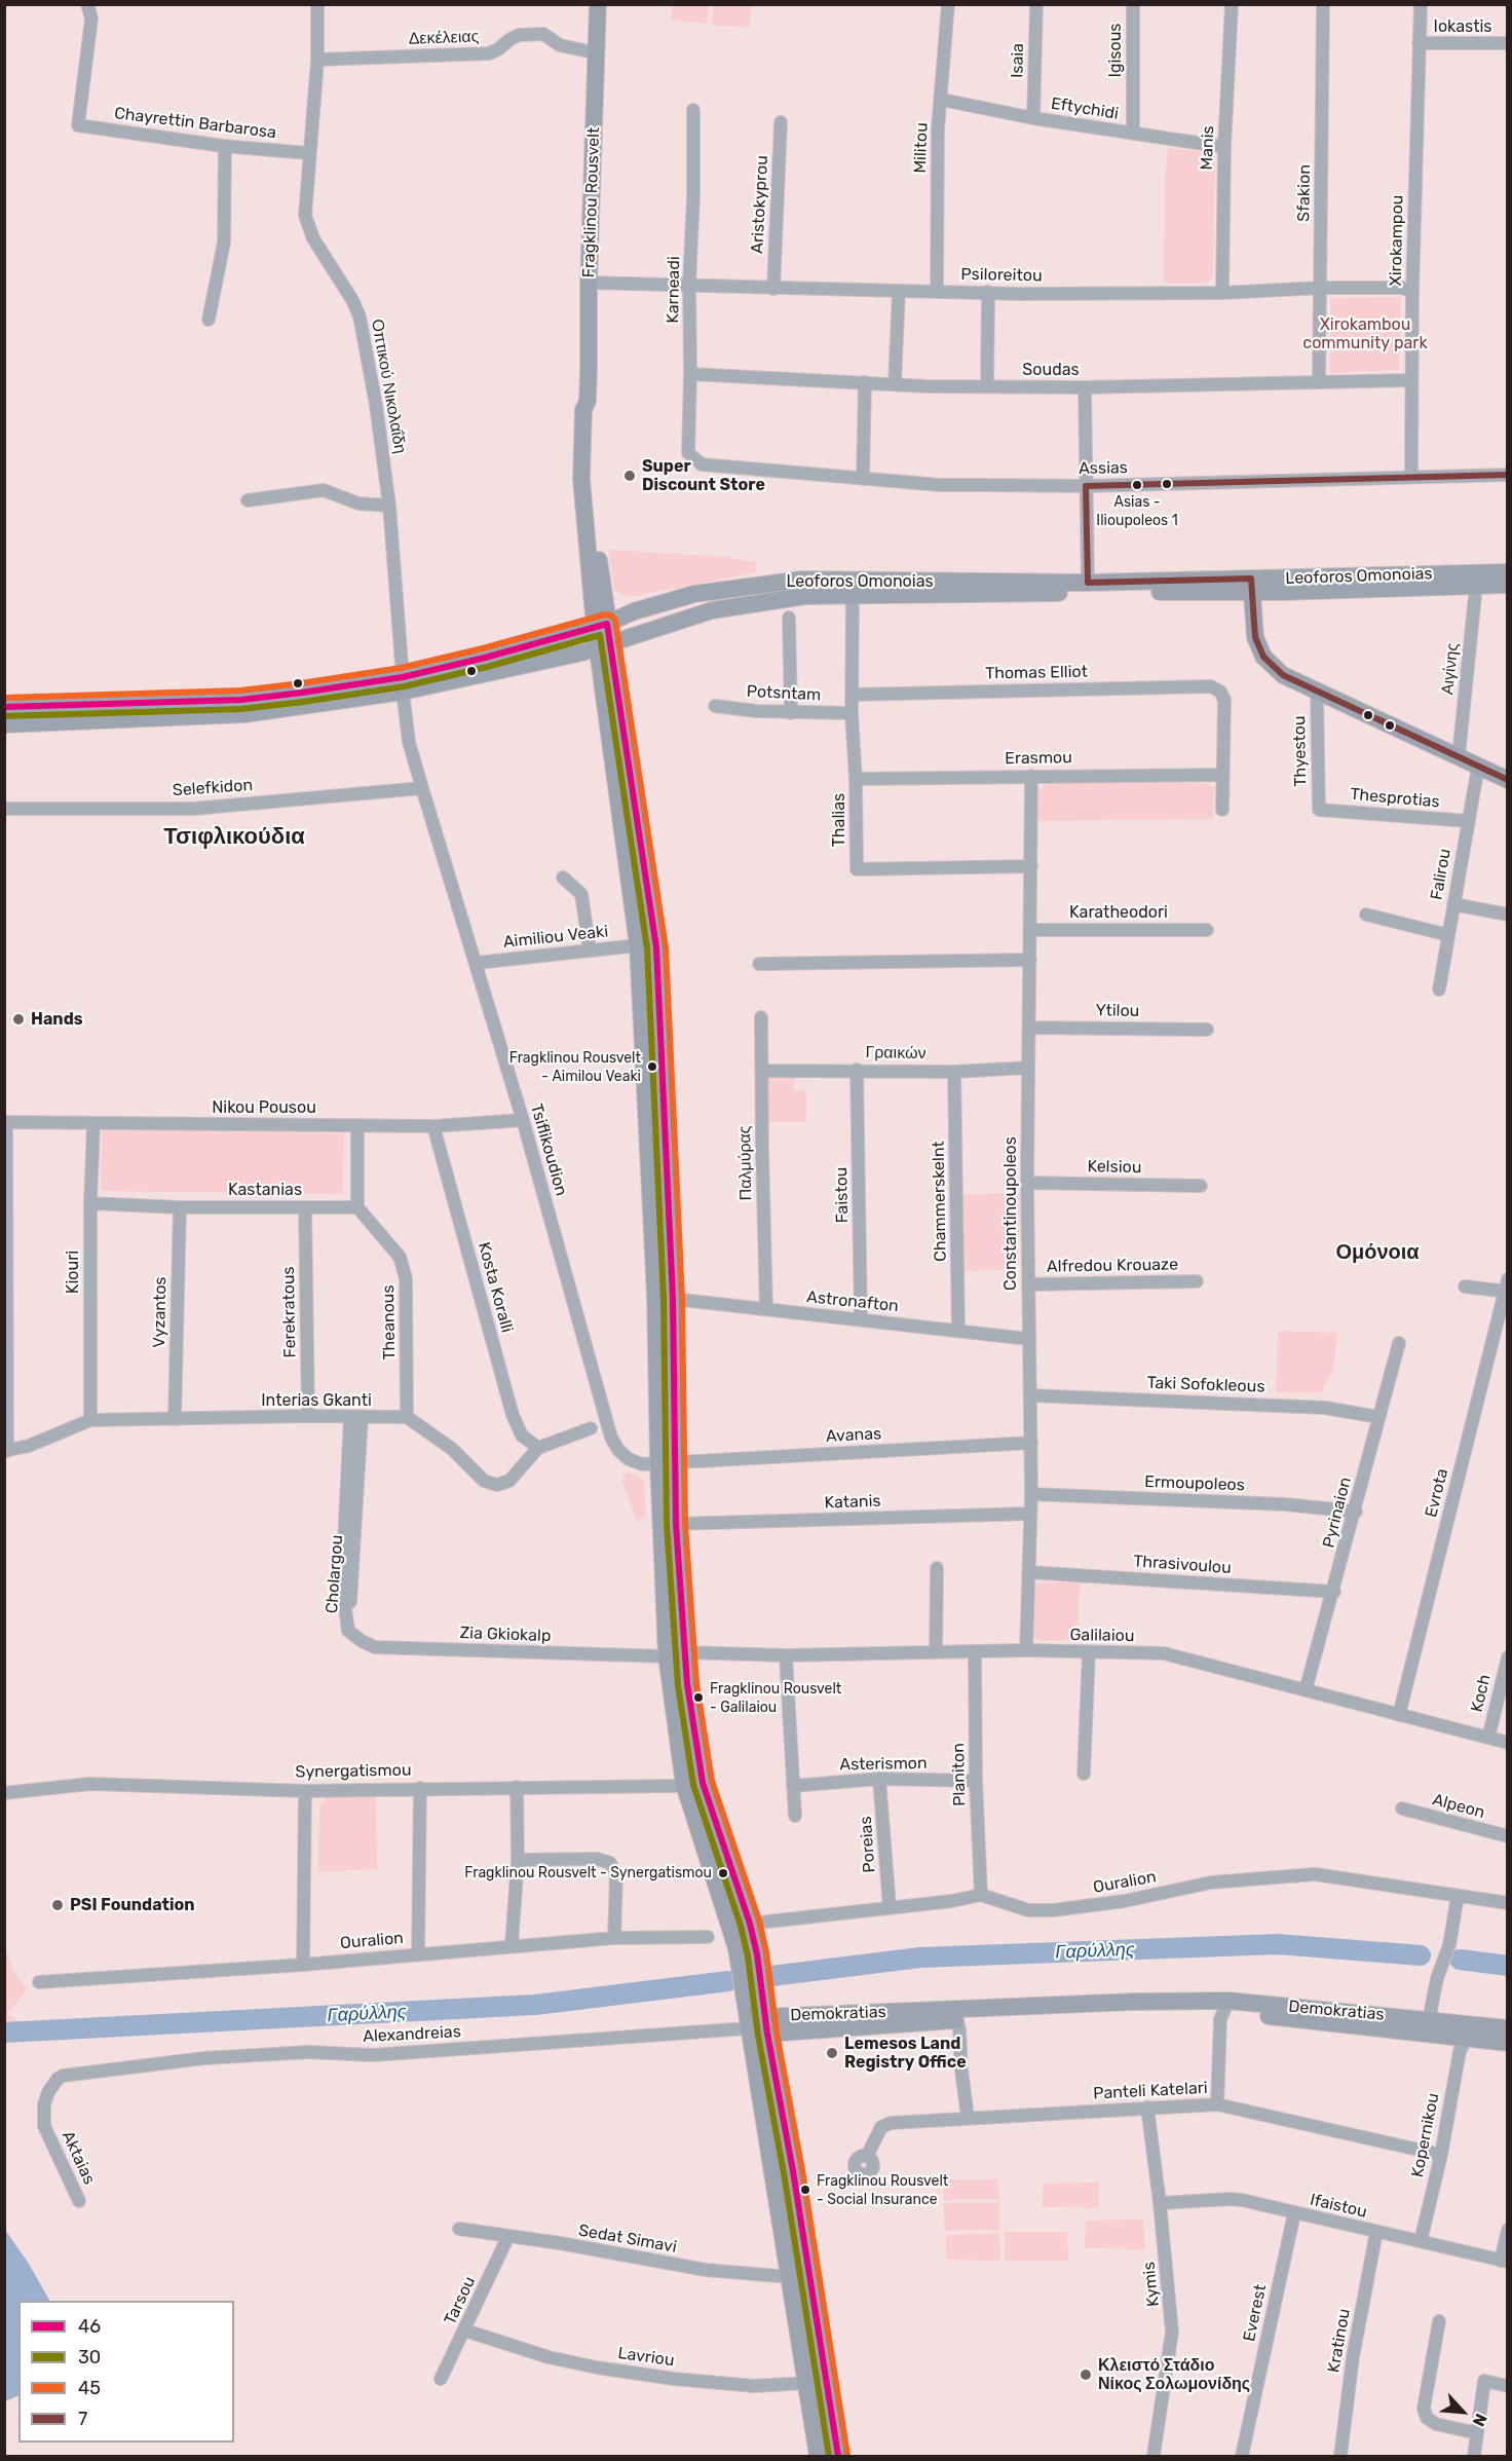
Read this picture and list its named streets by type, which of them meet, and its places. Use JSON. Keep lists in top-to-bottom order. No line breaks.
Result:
{"streets":{"main road":["Fragklinou Rousvelt","Leoforos Omonoias","Demokratias"],"street":["Iokastis","Δεκέλειας","Igisous","Isaia","Eftychidi","Chayrettin Barbarosa","Militou","Manis","Sfakion","Aristokyprou","Xirokampou","Psiloreitou","Karneadi","Soudas","Οπτικού Νικολαΐδη","Assias","Αιγίνης","Thomas Elliot","Potsntam","Thyestou","Erasmou","Selefkidon","Thesprotias","Thalias","Falirou","Karatheodori","Aimiliou Veaki","Ytilou","Γραικών","Nikou Pousou","Tsiflikoudion","Παλμύρας","Kelsiou","Kastanias","Faistou","Chammerskelnt","Constantinoupoleos","Alfredou Krouaze","Kiouri","Kosta Koralli","Astronafton","Vyzantos","Ferekratous","Theanous","Taki Sofokleous","Interias Gkanti","Avanas","Ermoupoleos","Evrota","Katanis","Pyrinaion","Thrasivoulou","Cholargou","Zia Gkiokalp","Galilaiou","Koch","Asterismon","Synergatismou","Planiton","Alpeon","Poreias","Ouralion","Alexandreias","Panteli Katelari","Kopernikou","Aktaias","Ifaistou","Sedat Simavi","Kymis","Tarsou","Everest","Kratinou","Lavriou"]},"crossings":[["Iokastis","Xirokampou"],["Δεκέλειας","Fragklinou Rousvelt"],["Δεκέλειας","Οπτικού Νικολαΐδη"],["Igisous","Eftychidi"],["Isaia","Eftychidi"],["Eftychidi","Militou"],["Eftychidi","Manis"],["Chayrettin Barbarosa","Οπτικού Νικολαΐδη"],["Militou","Psiloreitou"],["Manis","Psiloreitou"],["Sfakion","Psiloreitou"],["Sfakion","Soudas"],["Fragklinou Rousvelt","Psiloreitou"],["Fragklinou Rousvelt","Leoforos Omonoias"],["Fragklinou Rousvelt","Aimiliou Veaki"],["Fragklinou Rousvelt","Tsiflikoudion"],["Fragklinou Rousvelt","Astronafton"],["Fragklinou Rousvelt","Avanas"],["Fragklinou Rousvelt","Katanis"],["Fragklinou Rousvelt","Zia Gkiokalp"],["Fragklinou Rousvelt","Galilaiou"],["Fragklinou Rousvelt","Synergatismou"],["Fragklinou Rousvelt","Ouralion"],["Fragklinou Rousvelt","Demokratias"],["Fragklinou Rousvelt","Alexandreias"],["Fragklinou Rousvelt","Sedat Simavi"],["Fragklinou Rousvelt","Lavriou"],["Aristokyprou","Psiloreitou"],["Xirokampou","Psiloreitou"],["Xirokampou","Soudas"],["Xirokampou","Assias"],["Psiloreitou","Karneadi"],["Karneadi","Soudas"],["Karneadi","Assias"],["Οπτικού Νικολαΐδη","Leoforos Omonoias"],["Οπτικού Νικολαΐδη","Tsiflikoudion"],["Leoforos Omonoias","Αιγίνης"],["Leoforos Omonoias","Thalias"],["Leoforos Omonoias","Tsiflikoudion"],["Thomas Elliot","Erasmou"],["Thomas Elliot","Thalias"],["Potsntam","Thalias"],["Thyestou","Thesprotias"],["Erasmou","Thalias"],["Erasmou","Constantinoupoleos"],["Selefkidon","Tsiflikoudion"],["Thesprotias","Falirou"],["Thalias","Constantinoupoleos"],["Karatheodori","Constantinoupoleos"],["Aimiliou Veaki","Tsiflikoudion"],["Ytilou","Constantinoupoleos"],["Γραικών","Παλμύρας"],["Γραικών","Faistou"],["Γραικών","Chammerskelnt"],["Γραικών","Constantinoupoleos"],["Nikou Pousou","Tsiflikoudion"],["Nikou Pousou","Kiouri"],["Nikou Pousou","Kosta Koralli"],["Tsiflikoudion","Avanas"],["Παλμύρας","Astronafton"],["Kelsiou","Constantinoupoleos"],["Kastanias","Kiouri"],["Kastanias","Vyzantos"],["Kastanias","Ferekratous"],["Kastanias","Theanous"],["Faistou","Astronafton"],["Chammerskelnt","Astronafton"],["Constantinoupoleos","Alfredou Krouaze"],["Constantinoupoleos","Astronafton"],["Constantinoupoleos","Taki Sofokleous"],["Constantinoupoleos","Avanas"],["Constantinoupoleos","Ermoupoleos"],["Constantinoupoleos","Katanis"],["Constantinoupoleos","Thrasivoulou"],["Constantinoupoleos","Galilaiou"],["Kiouri","Interias Gkanti"],["Vyzantos","Interias Gkanti"],["Ferekratous","Interias Gkanti"],["Theanous","Interias Gkanti"],["Taki Sofokleous","Pyrinaion"],["Interias Gkanti","Cholargou"],["Ermoupoleos","Pyrinaion"],["Evrota","Galilaiou"],["Pyrinaion","Thrasivoulou"],["Pyrinaion","Galilaiou"],["Cholargou","Zia Gkiokalp"],["Galilaiou","Koch"],["Galilaiou","Planiton"],["Asterismon","Planiton"],["Asterismon","Poreias"],["Planiton","Ouralion"],["Poreias","Ouralion"],["Demokratias","Kopernikou"],["Alexandreias","Aktaias"],["Panteli Katelari","Kopernikou"],["Panteli Katelari","Kymis"],["Kopernikou","Ifaistou"],["Ifaistou","Kymis"],["Ifaistou","Everest"],["Ifaistou","Kratinou"],["Sedat Simavi","Tarsou"],["Tarsou","Lavriou"]],"districts":["Τσιφλικούδια","Ομόνοια"],"water":["Γαρύλλης"],"parks":["Xirokambou community park"],"places":["Super Discount Store","Asias - Ilioupoleos 1","Hands","Fragklinou Rousvelt - Aimilou Veaki","Fragklinou Rousvelt - Galilaiou","Fragklinou Rousvelt - Synergatismou","PSI Foundation","Lemesos Land Registry Office","Fragklinou Rousvelt - Social Insurance","Κλειστό Στάδιο Νίκος Σολωμονίδης"],"lines":["transit line 7","transit line 45","transit line 46","transit line 30"],"legend":["46","30","45","7"],"north":"bottom right"}
